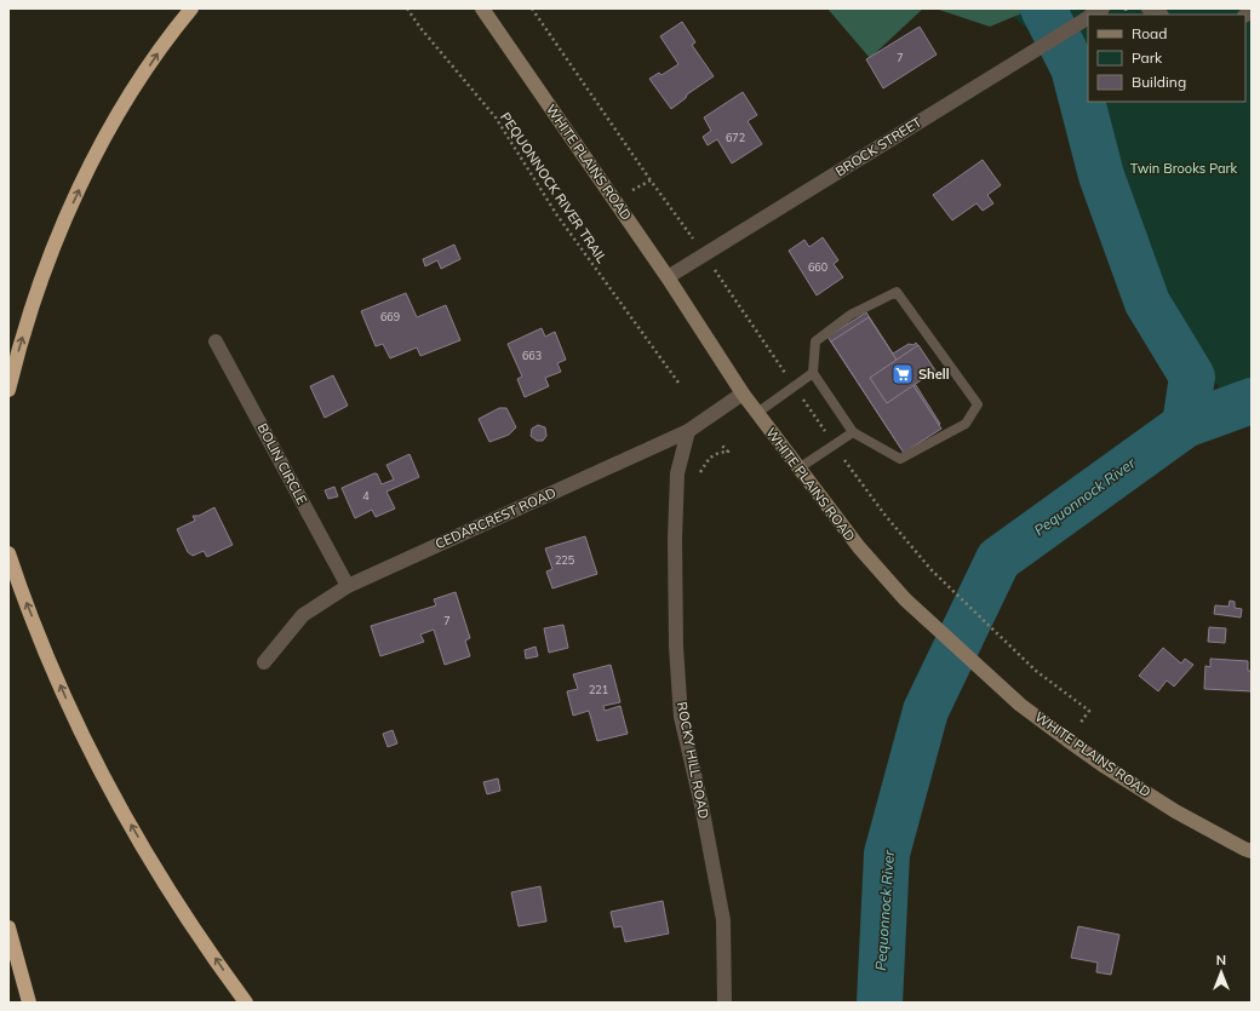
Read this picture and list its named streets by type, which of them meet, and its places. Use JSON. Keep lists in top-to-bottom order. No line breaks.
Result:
{"streets":{"main road":["WHITE PLAINS ROAD"],"street":["BROCK STREET","BOLIN CIRCLE","CEDARCREST ROAD","ROCKY HILL ROAD"],"path":["PEQUONNOCK RIVER TRAIL"]},"crossings":[["BROCK STREET","WHITE PLAINS ROAD"],["WHITE PLAINS ROAD","CEDARCREST ROAD"],["BOLIN CIRCLE","CEDARCREST ROAD"],["CEDARCREST ROAD","ROCKY HILL ROAD"]],"water":["Pequonnock River"],"parks":["Twin Brooks Park"],"places":{"supermarket":["Shell"]},"house_numbers":["7","672","660","669","663","4","225","7","221"],"legend":["Road","Park","Building"],"north":"top"}
